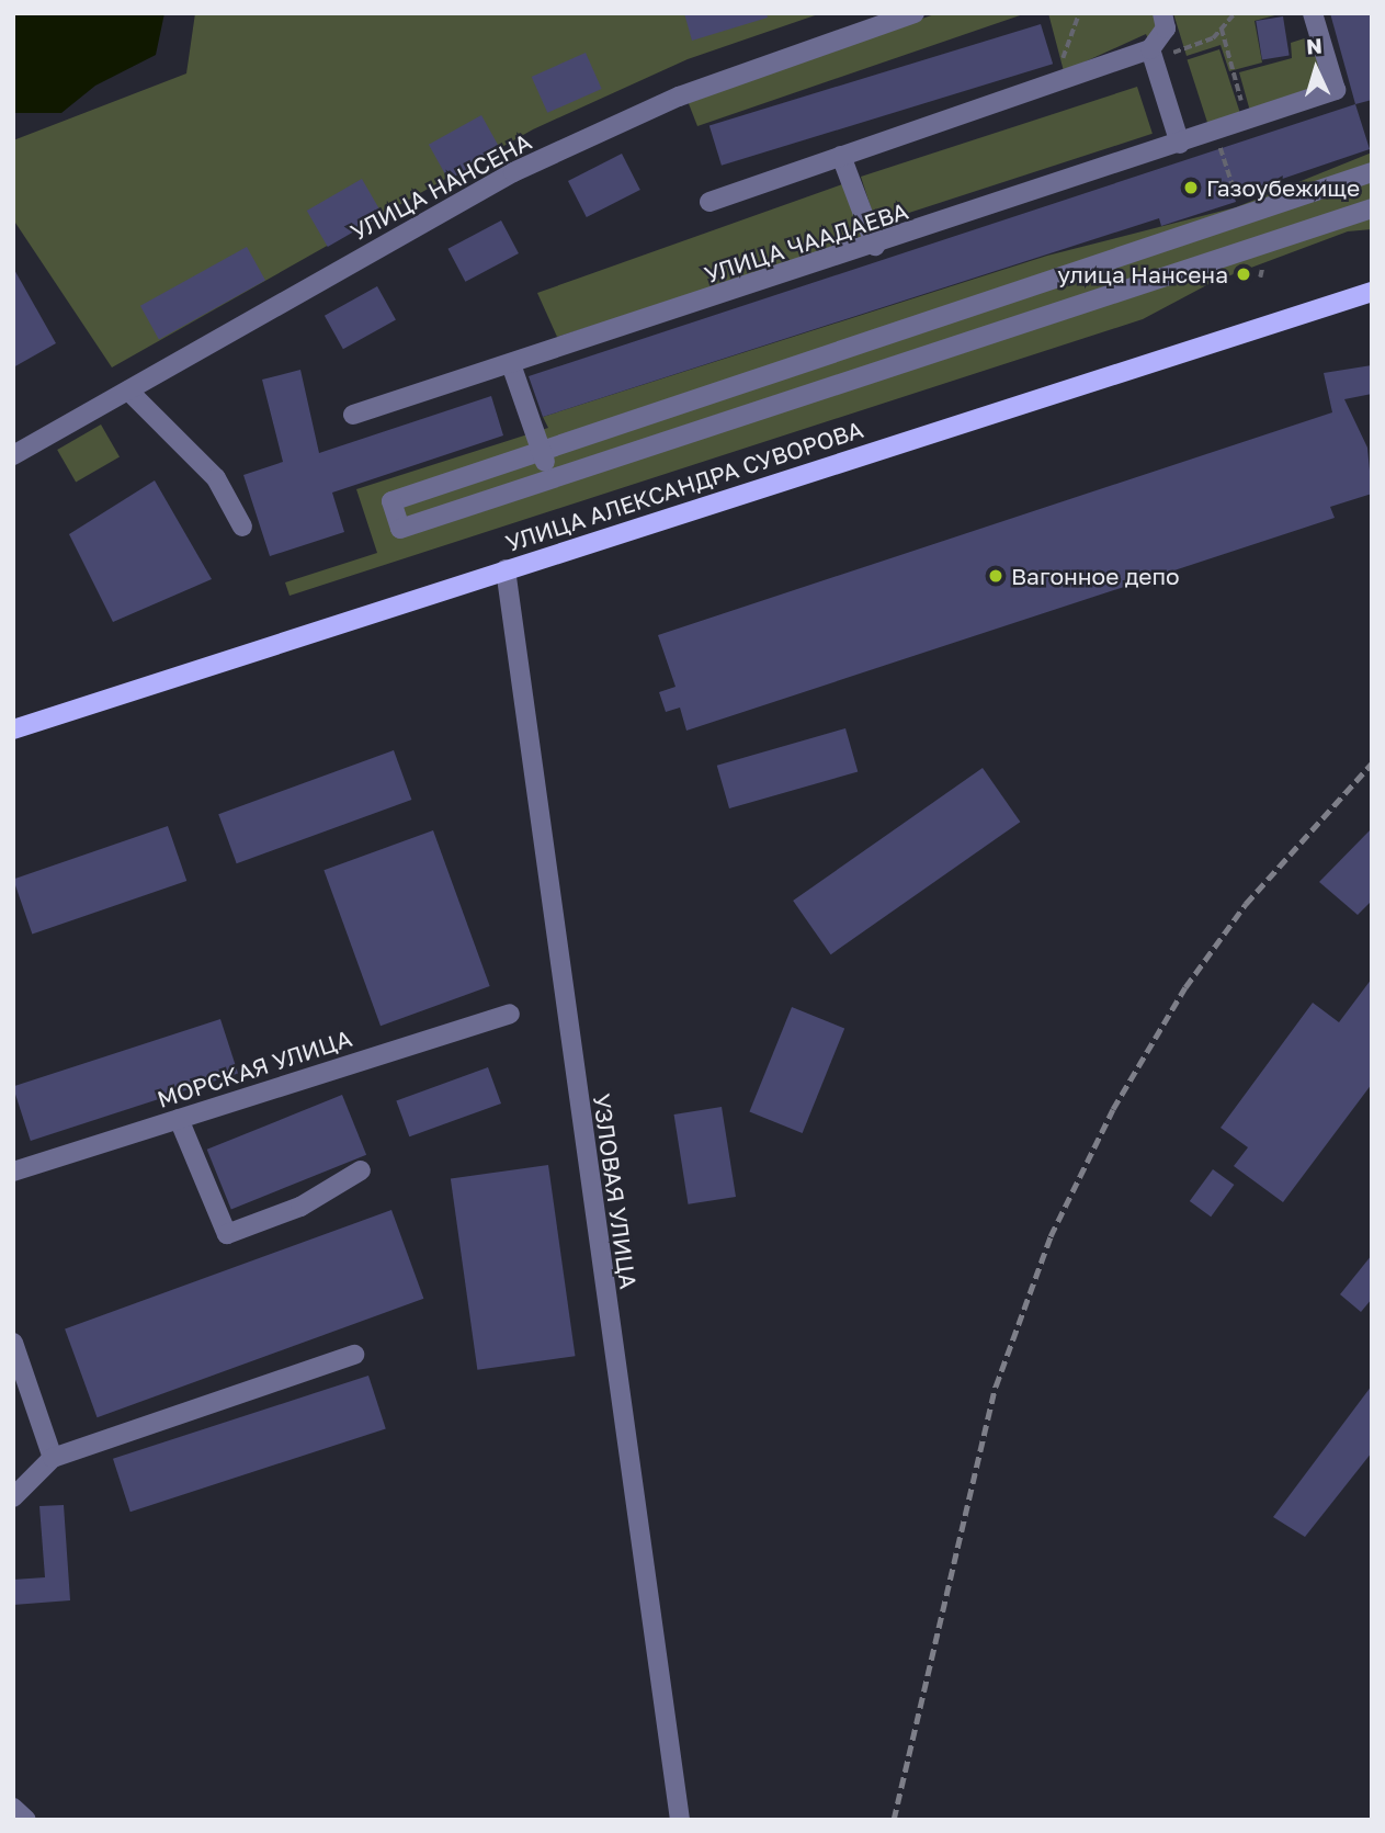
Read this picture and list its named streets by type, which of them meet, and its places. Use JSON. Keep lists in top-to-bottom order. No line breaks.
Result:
{"streets":{"main road":["УЛИЦА АЛЕКСАНДРА СУВОРОВА"],"street":["УЛИЦА НАНСЕНА","УЛИЦА ЧААДАЕВА","МОРСКАЯ УЛИЦА","УЗЛОВАЯ УЛИЦА"]},"crossings":[["УЛИЦА АЛЕКСАНДРА СУВОРОВА","УЗЛОВАЯ УЛИЦА"]],"places":["Газоубежище","улица Нансена","Вагонное депо"],"north":"top"}
